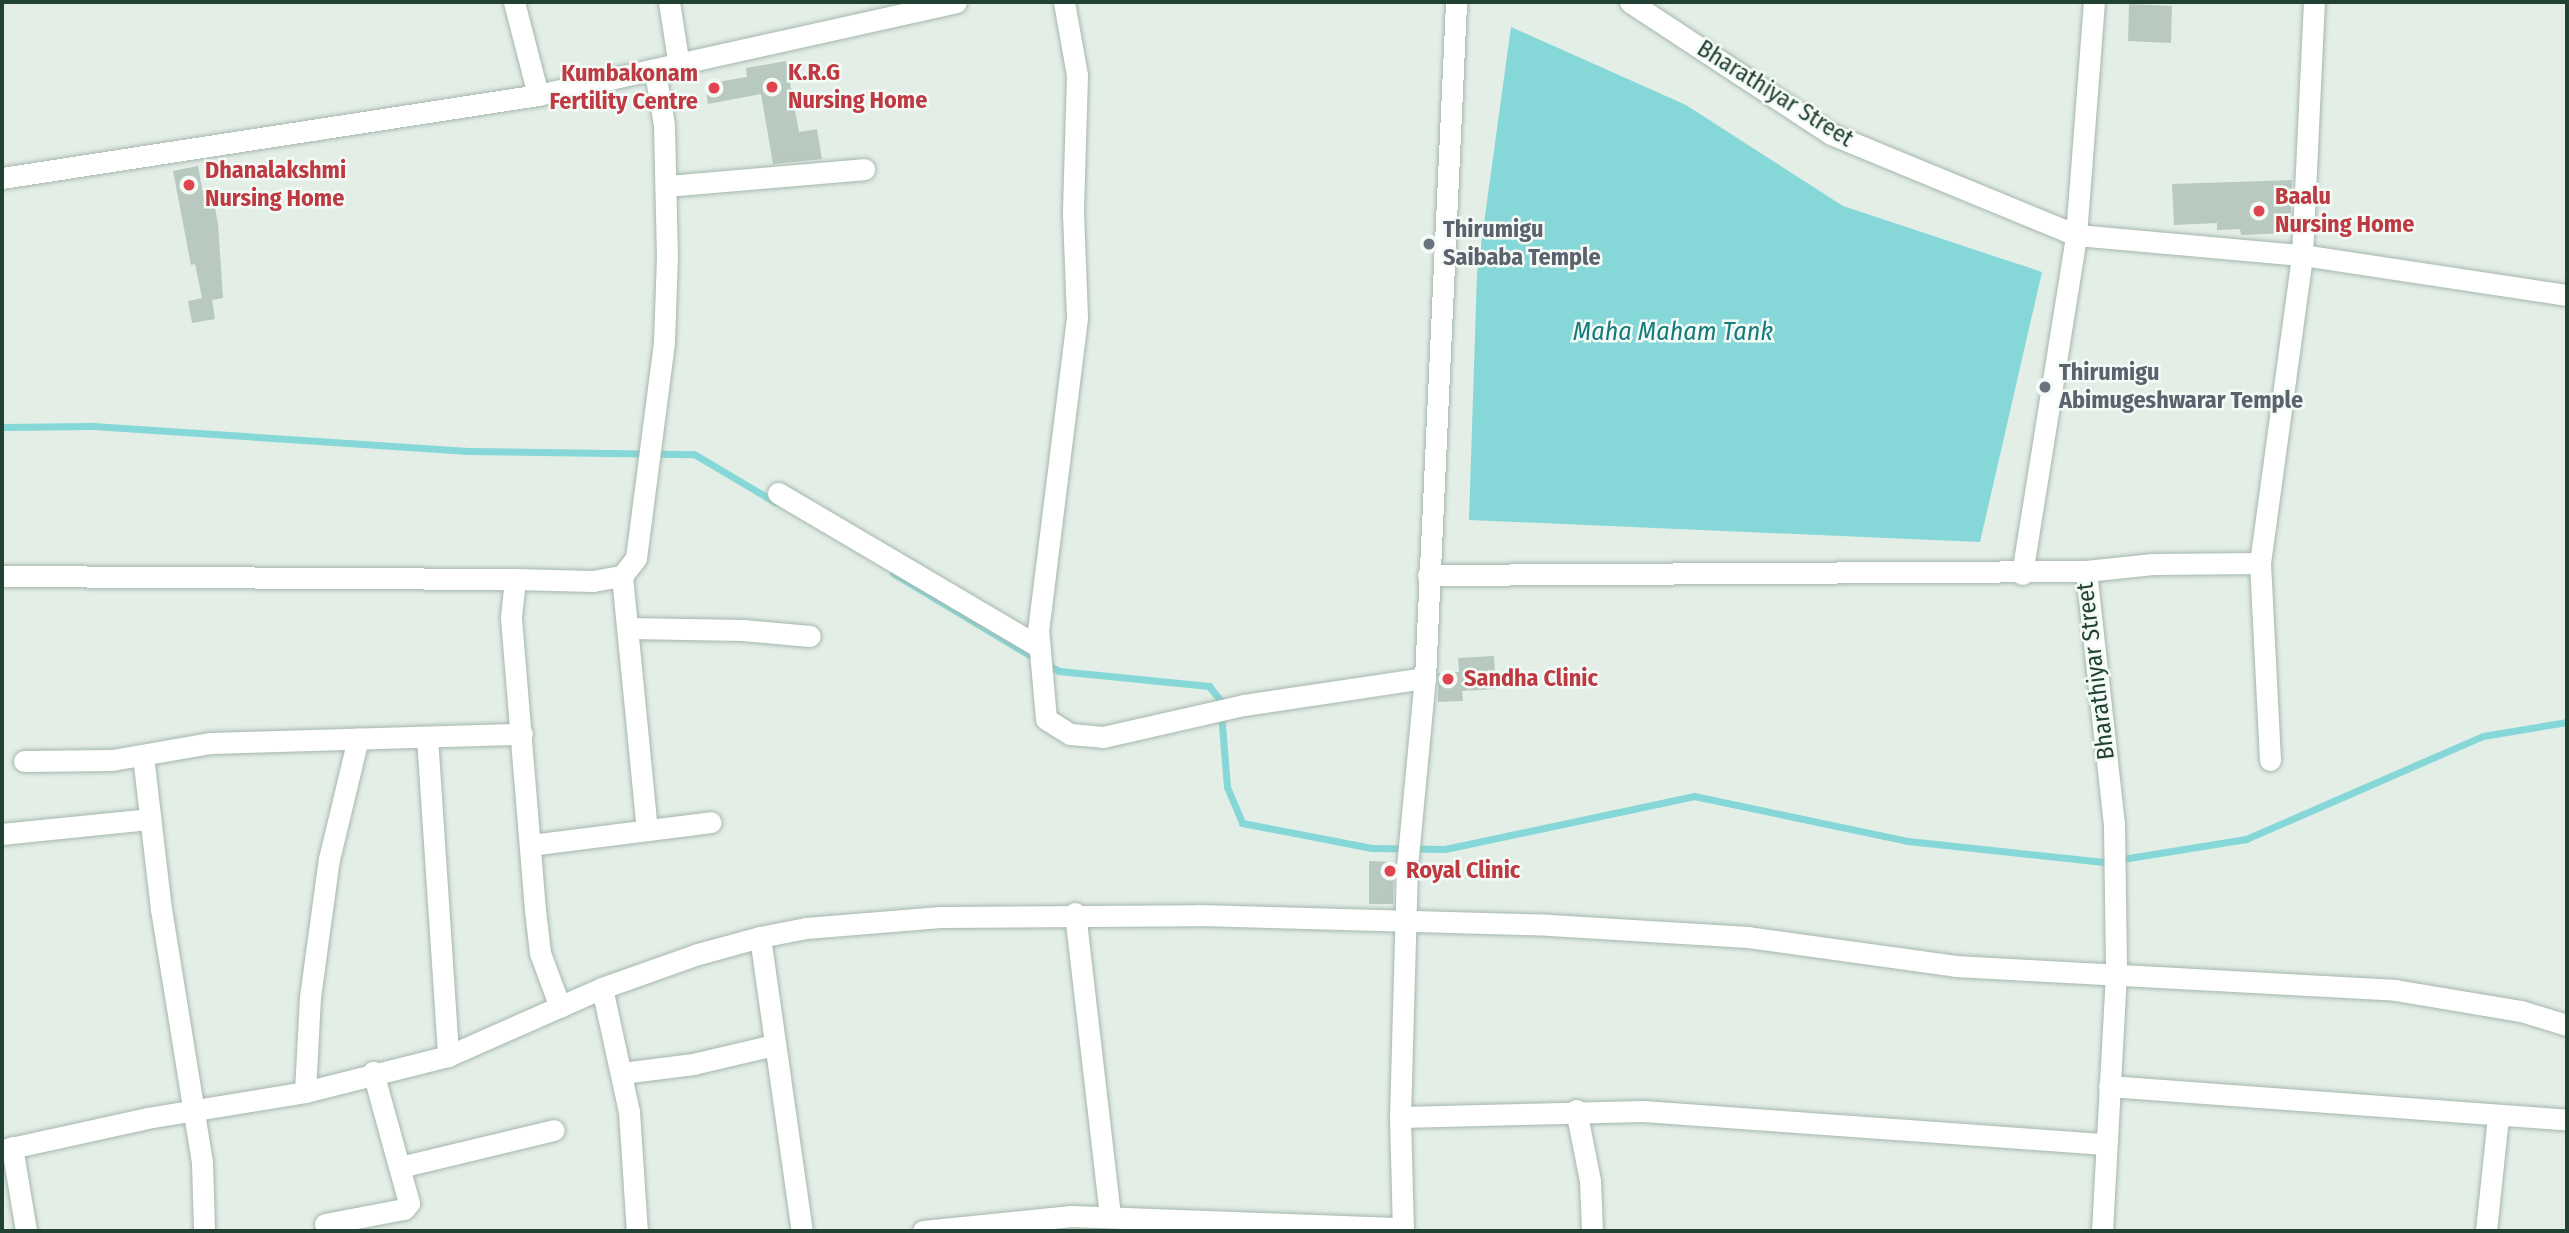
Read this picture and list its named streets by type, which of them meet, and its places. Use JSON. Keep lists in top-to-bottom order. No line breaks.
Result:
{"streets":{"street":["Bharathiyar Street"]},"water":["Maha Maham Tank"],"places":["K.R.G Nursing Home","Kumbakonam Fertility Centre","Dhanalakshmi Nursing Home","Baalu Nursing Home","Thirumigu Saibaba Temple","Thirumigu Abimugeshwarar Temple","Sandha Clinic","Royal Clinic"]}
